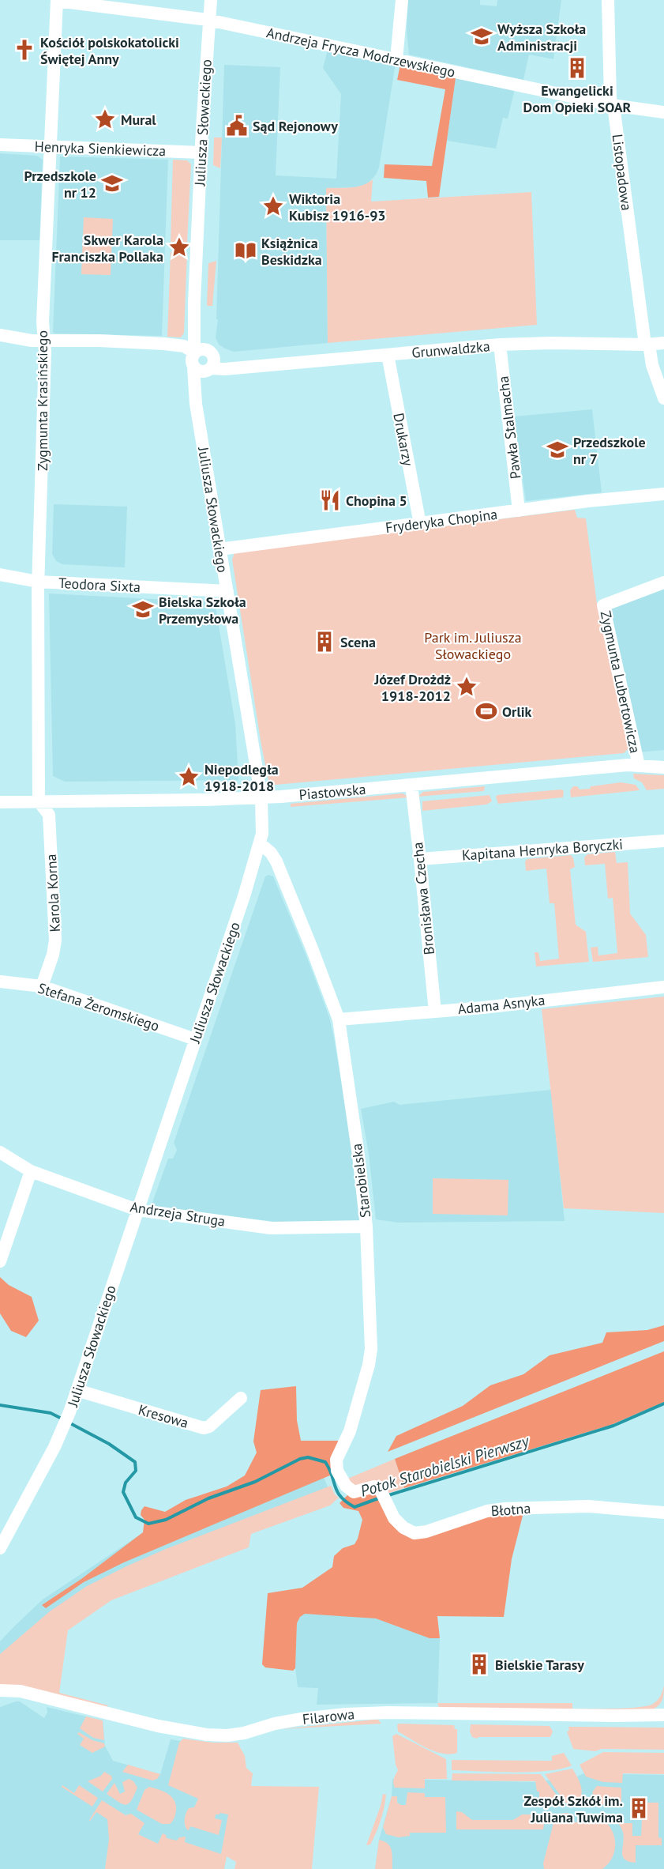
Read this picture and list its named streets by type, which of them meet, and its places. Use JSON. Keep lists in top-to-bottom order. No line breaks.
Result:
{"streets":{"street":["Andrzeja Frycza Modrzewskiego","Juliusza Słowackiego","Henryka Sienkiewicza","Listopadowa","Grunwaldzka","Zygmunta Krasińskiego","Pawła Stalmacha","Drukarzy","Fryderyka Chopina","Teodora Sixta","Zygmunta Lubertowicza","Piastowska","Kapitana Henryka Boryczki","Karola Korna","Bronisława Czecha","Adama Asnyka","Stefana Żeromskiego","Starobielska","Andrzeja Struga","Kresowa","Błotna","Filarowa"]},"crossings":[["Andrzeja Frycza Modrzewskiego","Juliusza Słowackiego"],["Andrzeja Frycza Modrzewskiego","Listopadowa"],["Andrzeja Frycza Modrzewskiego","Zygmunta Krasińskiego"],["Juliusza Słowackiego","Henryka Sienkiewicza"],["Juliusza Słowackiego","Grunwaldzka"],["Juliusza Słowackiego","Fryderyka Chopina"],["Juliusza Słowackiego","Teodora Sixta"],["Juliusza Słowackiego","Piastowska"],["Juliusza Słowackiego","Stefana Żeromskiego"],["Juliusza Słowackiego","Starobielska"],["Juliusza Słowackiego","Andrzeja Struga"],["Juliusza Słowackiego","Kresowa"],["Henryka Sienkiewicza","Zygmunta Krasińskiego"],["Listopadowa","Grunwaldzka"],["Grunwaldzka","Pawła Stalmacha"],["Grunwaldzka","Drukarzy"],["Zygmunta Krasińskiego","Teodora Sixta"],["Zygmunta Krasińskiego","Piastowska"],["Zygmunta Krasińskiego","Karola Korna"],["Pawła Stalmacha","Fryderyka Chopina"],["Drukarzy","Fryderyka Chopina"],["Zygmunta Lubertowicza","Piastowska"],["Piastowska","Karola Korna"],["Piastowska","Bronisława Czecha"],["Kapitana Henryka Boryczki","Bronisława Czecha"],["Karola Korna","Stefana Żeromskiego"],["Bronisława Czecha","Adama Asnyka"],["Adama Asnyka","Starobielska"],["Starobielska","Andrzeja Struga"],["Starobielska","Błotna"]],"water":["Potok Starobielski Pierwszy"],"parks":["Park im. Juliusza Słowackiego"],"places":{"school or university":["Wyższa Szkoła Administracji","Przedszkole nr 12","Przedszkole nr 7","Bielska Szkoła Przemysłowa"],"church":["Kościół polskokatolicki Świętej Anny"],"building":["Ewangelicki Dom Opieki SOAR","Scena","Bielskie Tarasy","Zespół Szkół im. Juliana Tuwima"],"place":["Mural","Wiktoria Kubisz 1916-93","Skwer Karola Franciszka Pollaka","Józef Drożdż 1918-2012","Niepodległa 1918-2018"],"public building":["Sąd Rejonowy"],"library":["Książnica Beskidzka"],"restaurant":["Chopina 5"],"sports":["Orlik"]}}
